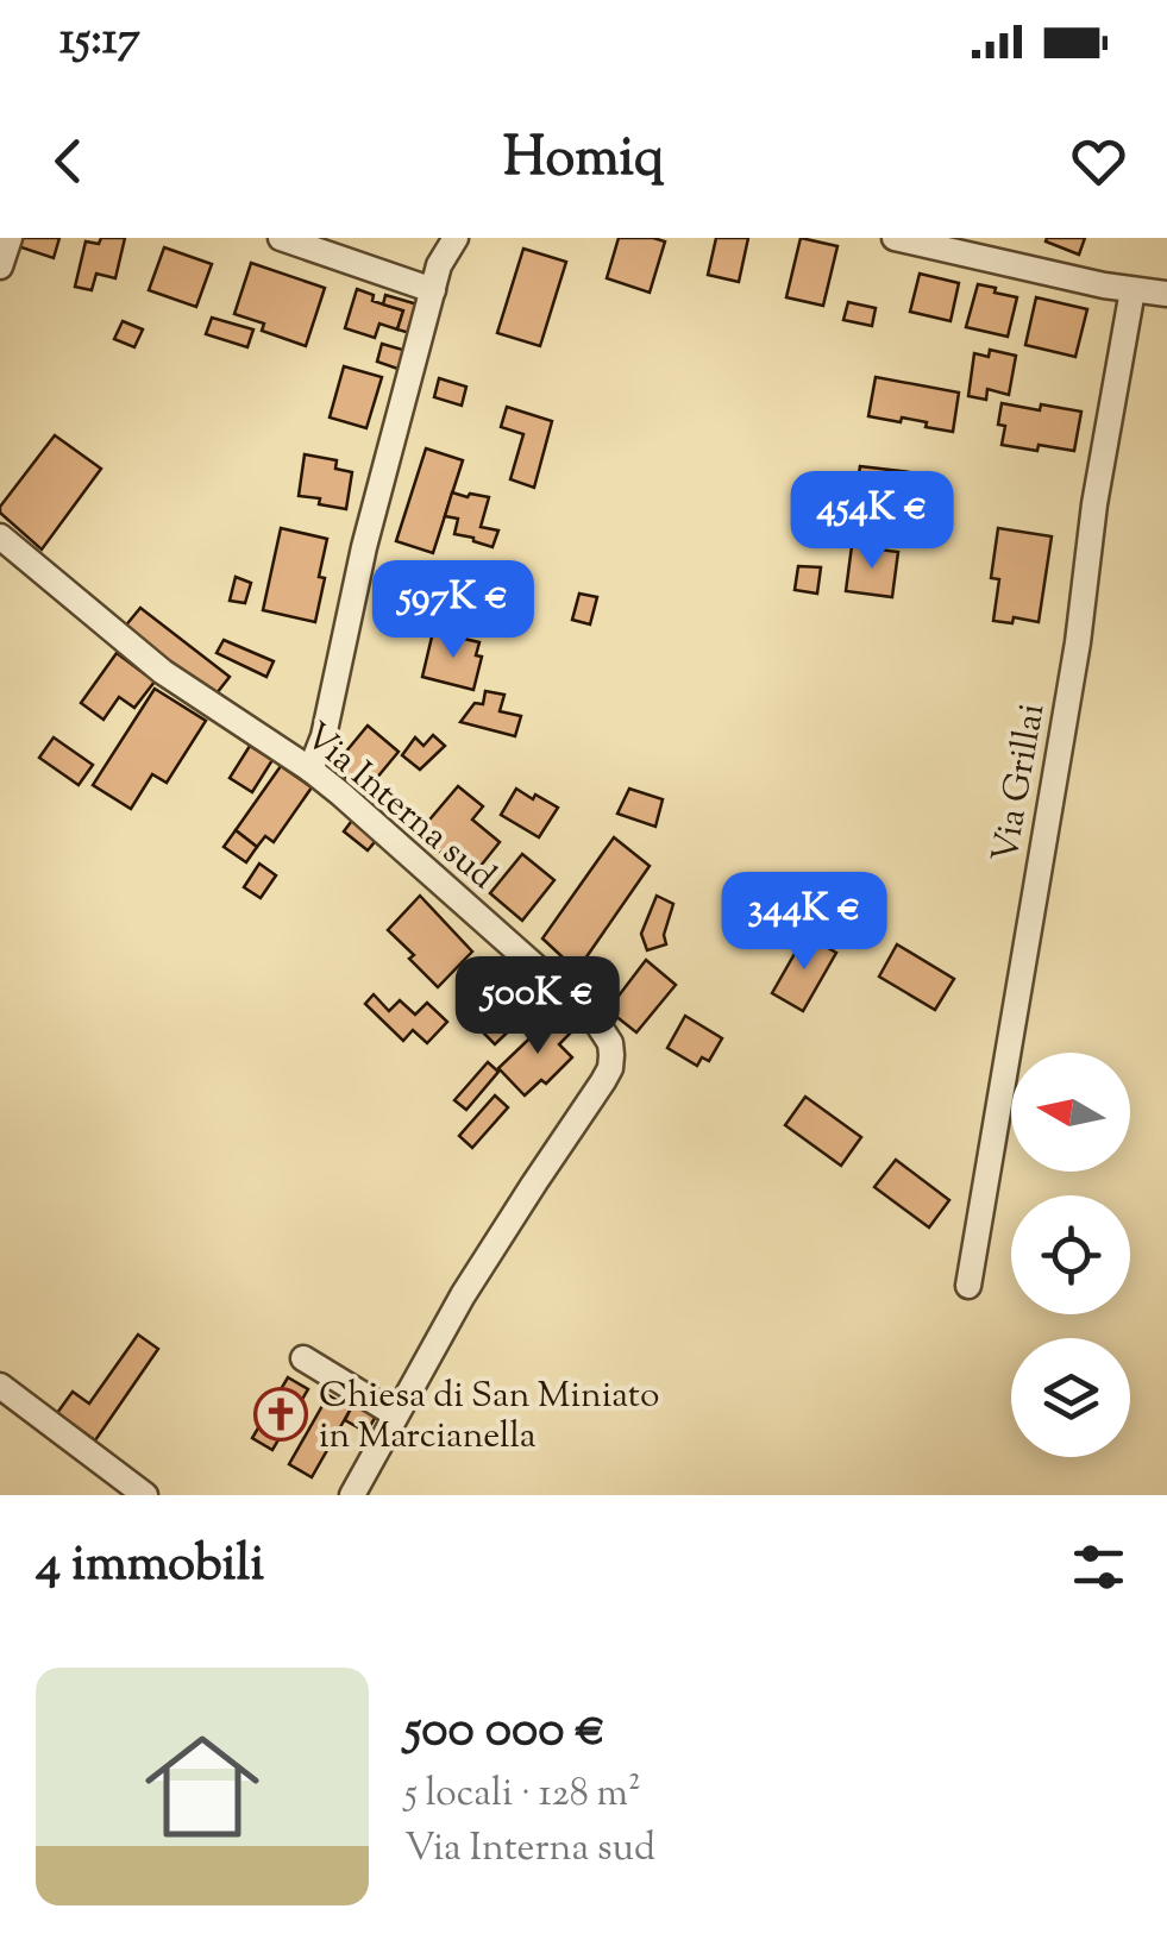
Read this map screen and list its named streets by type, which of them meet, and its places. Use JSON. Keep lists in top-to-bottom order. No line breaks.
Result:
{"streets":{"street":["Via Grillai","Via Interna sud"]},"places":{"church":["Chiesa di San Miniato in Marcianella"]},"north":"left","page":{"status":"15:17","header":"Homiq","price":["454K €","597K €","344K €","500K €"],"heading":"4 immobili","list":[{"name":"500 000 €","note":"5 locali · 128 m² · Via Interna sud"}]}}
